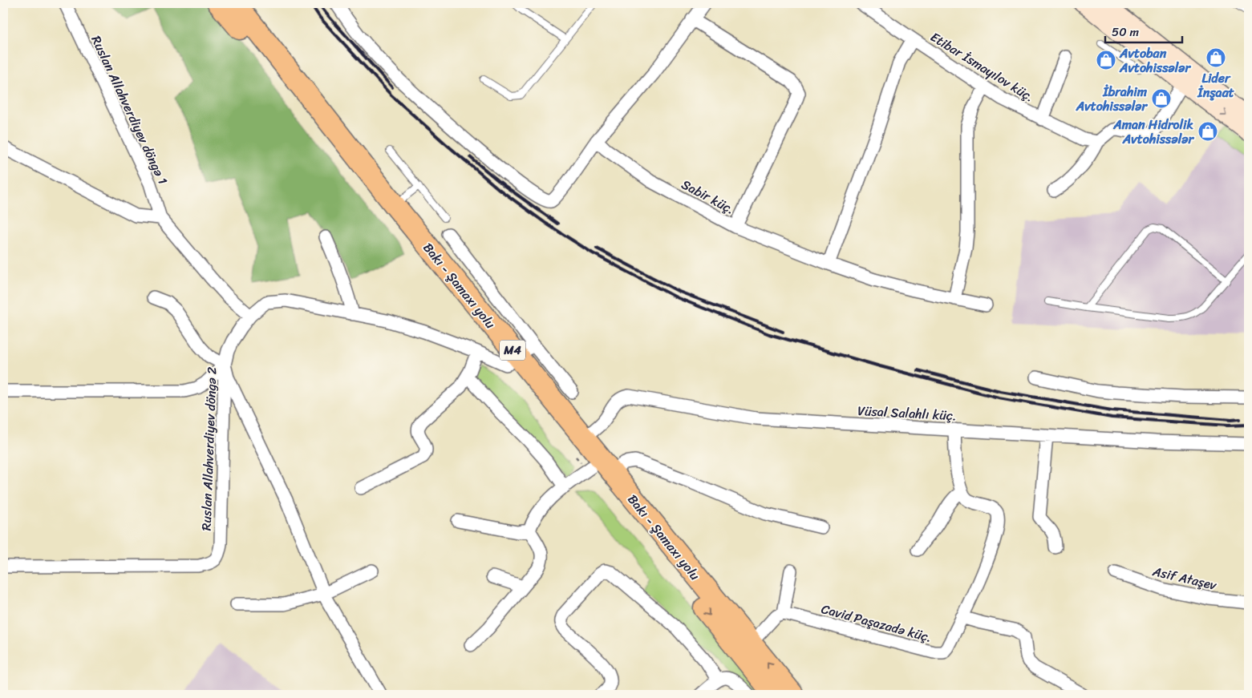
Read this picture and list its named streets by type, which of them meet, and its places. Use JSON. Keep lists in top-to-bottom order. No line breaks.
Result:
{"streets":{"highway":["Bakı - Şamaxı yolu","M4"],"street":["Etibar İsmayılov küç.","Ruslan Allahverdiyev döngə 1","Sabir küç.","Vüsal Salahlı küç.","Ruslan Allahverdiyev döngə 2","Asif Ataşev","Cavid Paşazadə küç."]},"crossings":[["Ruslan Allahverdiyev döngə 1","Ruslan Allahverdiyev döngə 2"],["Bakı - Şamaxı yolu","Vüsal Salahlı küç."],["Bakı - Şamaxı yolu","Ruslan Allahverdiyev döngə 2"]],"places":{"shop":["Lider İnşaat","Avtoban Avtohissələr","İbrahim Avtohissələr","Aman Hidrolik Avtohissələr"]},"scale_bar":"50 m"}
